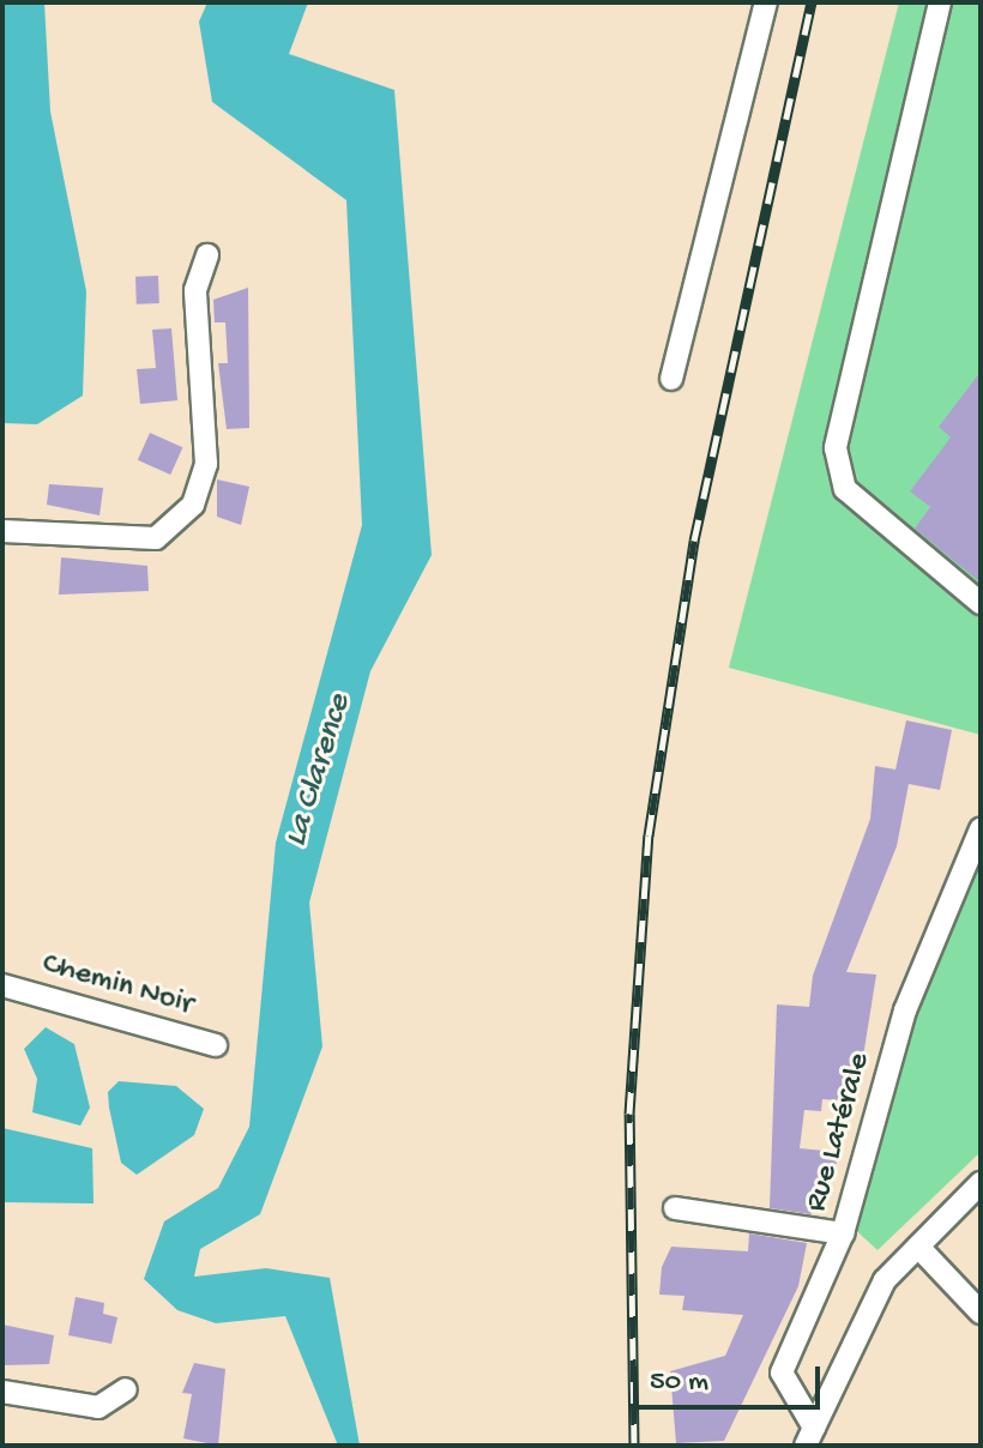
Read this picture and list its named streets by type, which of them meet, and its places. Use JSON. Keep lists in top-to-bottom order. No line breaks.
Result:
{"streets":{"street":["Chemin Noir","Rue Latérale"]},"water":["La Clarence"],"scale_bar":"50 m"}
